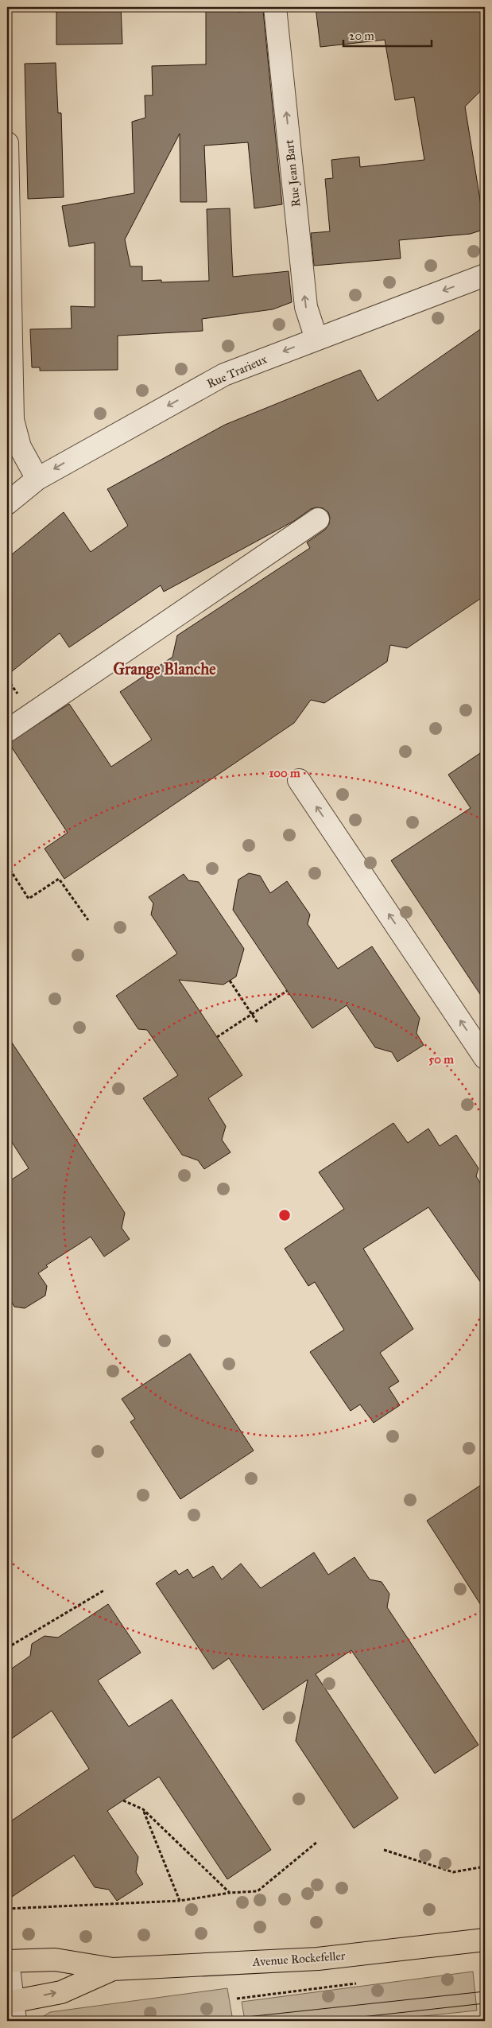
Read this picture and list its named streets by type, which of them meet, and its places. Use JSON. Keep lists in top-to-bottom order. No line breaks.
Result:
{"streets":{"main road":["Avenue Rockefeller"],"street":["Rue Jean Bart","Rue Trarieux"]},"crossings":[["Rue Jean Bart","Rue Trarieux"]],"one_way":["Rue Jean Bart"],"districts":["Grange Blanche"],"scale_bar":"20 m","rings":["100 m","50 m"]}
